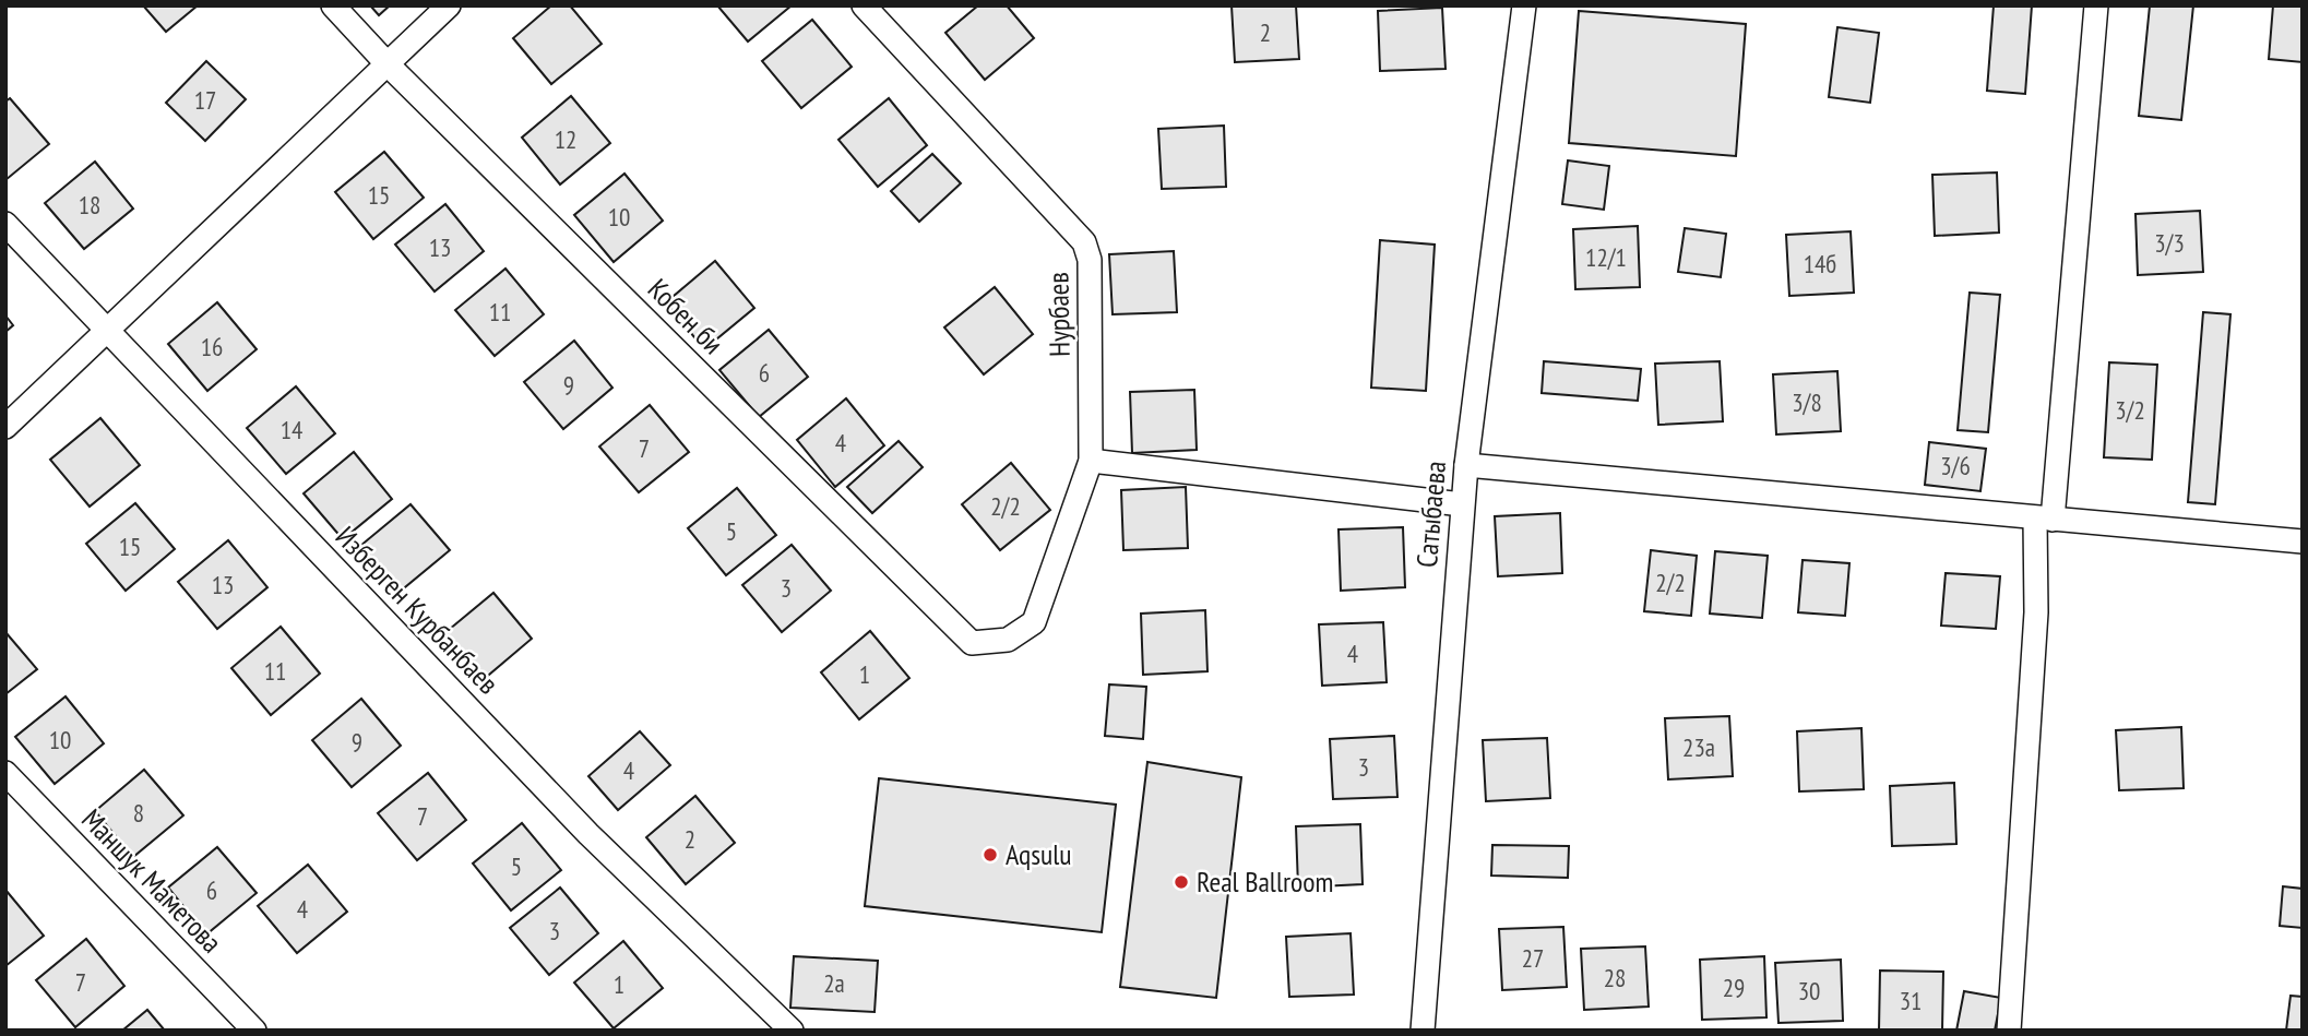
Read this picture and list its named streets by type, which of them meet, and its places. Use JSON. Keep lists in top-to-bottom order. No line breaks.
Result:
{"streets":{"street":["Нурбаев","Кобен би","Сатыбаева","Изберген Курбанбаев","Маншук Маметова"]},"crossings":[["Нурбаев","Кобен би"]],"places":["Aqsulu","Real Ballroom"],"house_numbers":["2","17","12","15","18","10","3/3","13","12/1","14б","11","16","6","9","3/8","3/2","14","4","7","3/6","2/2","5","15","2/2","13","3","4","11","1","10","9","23а","3","4","8","7","2","5","6","4","3","27","28","7","2а","1","29","30","31"]}
